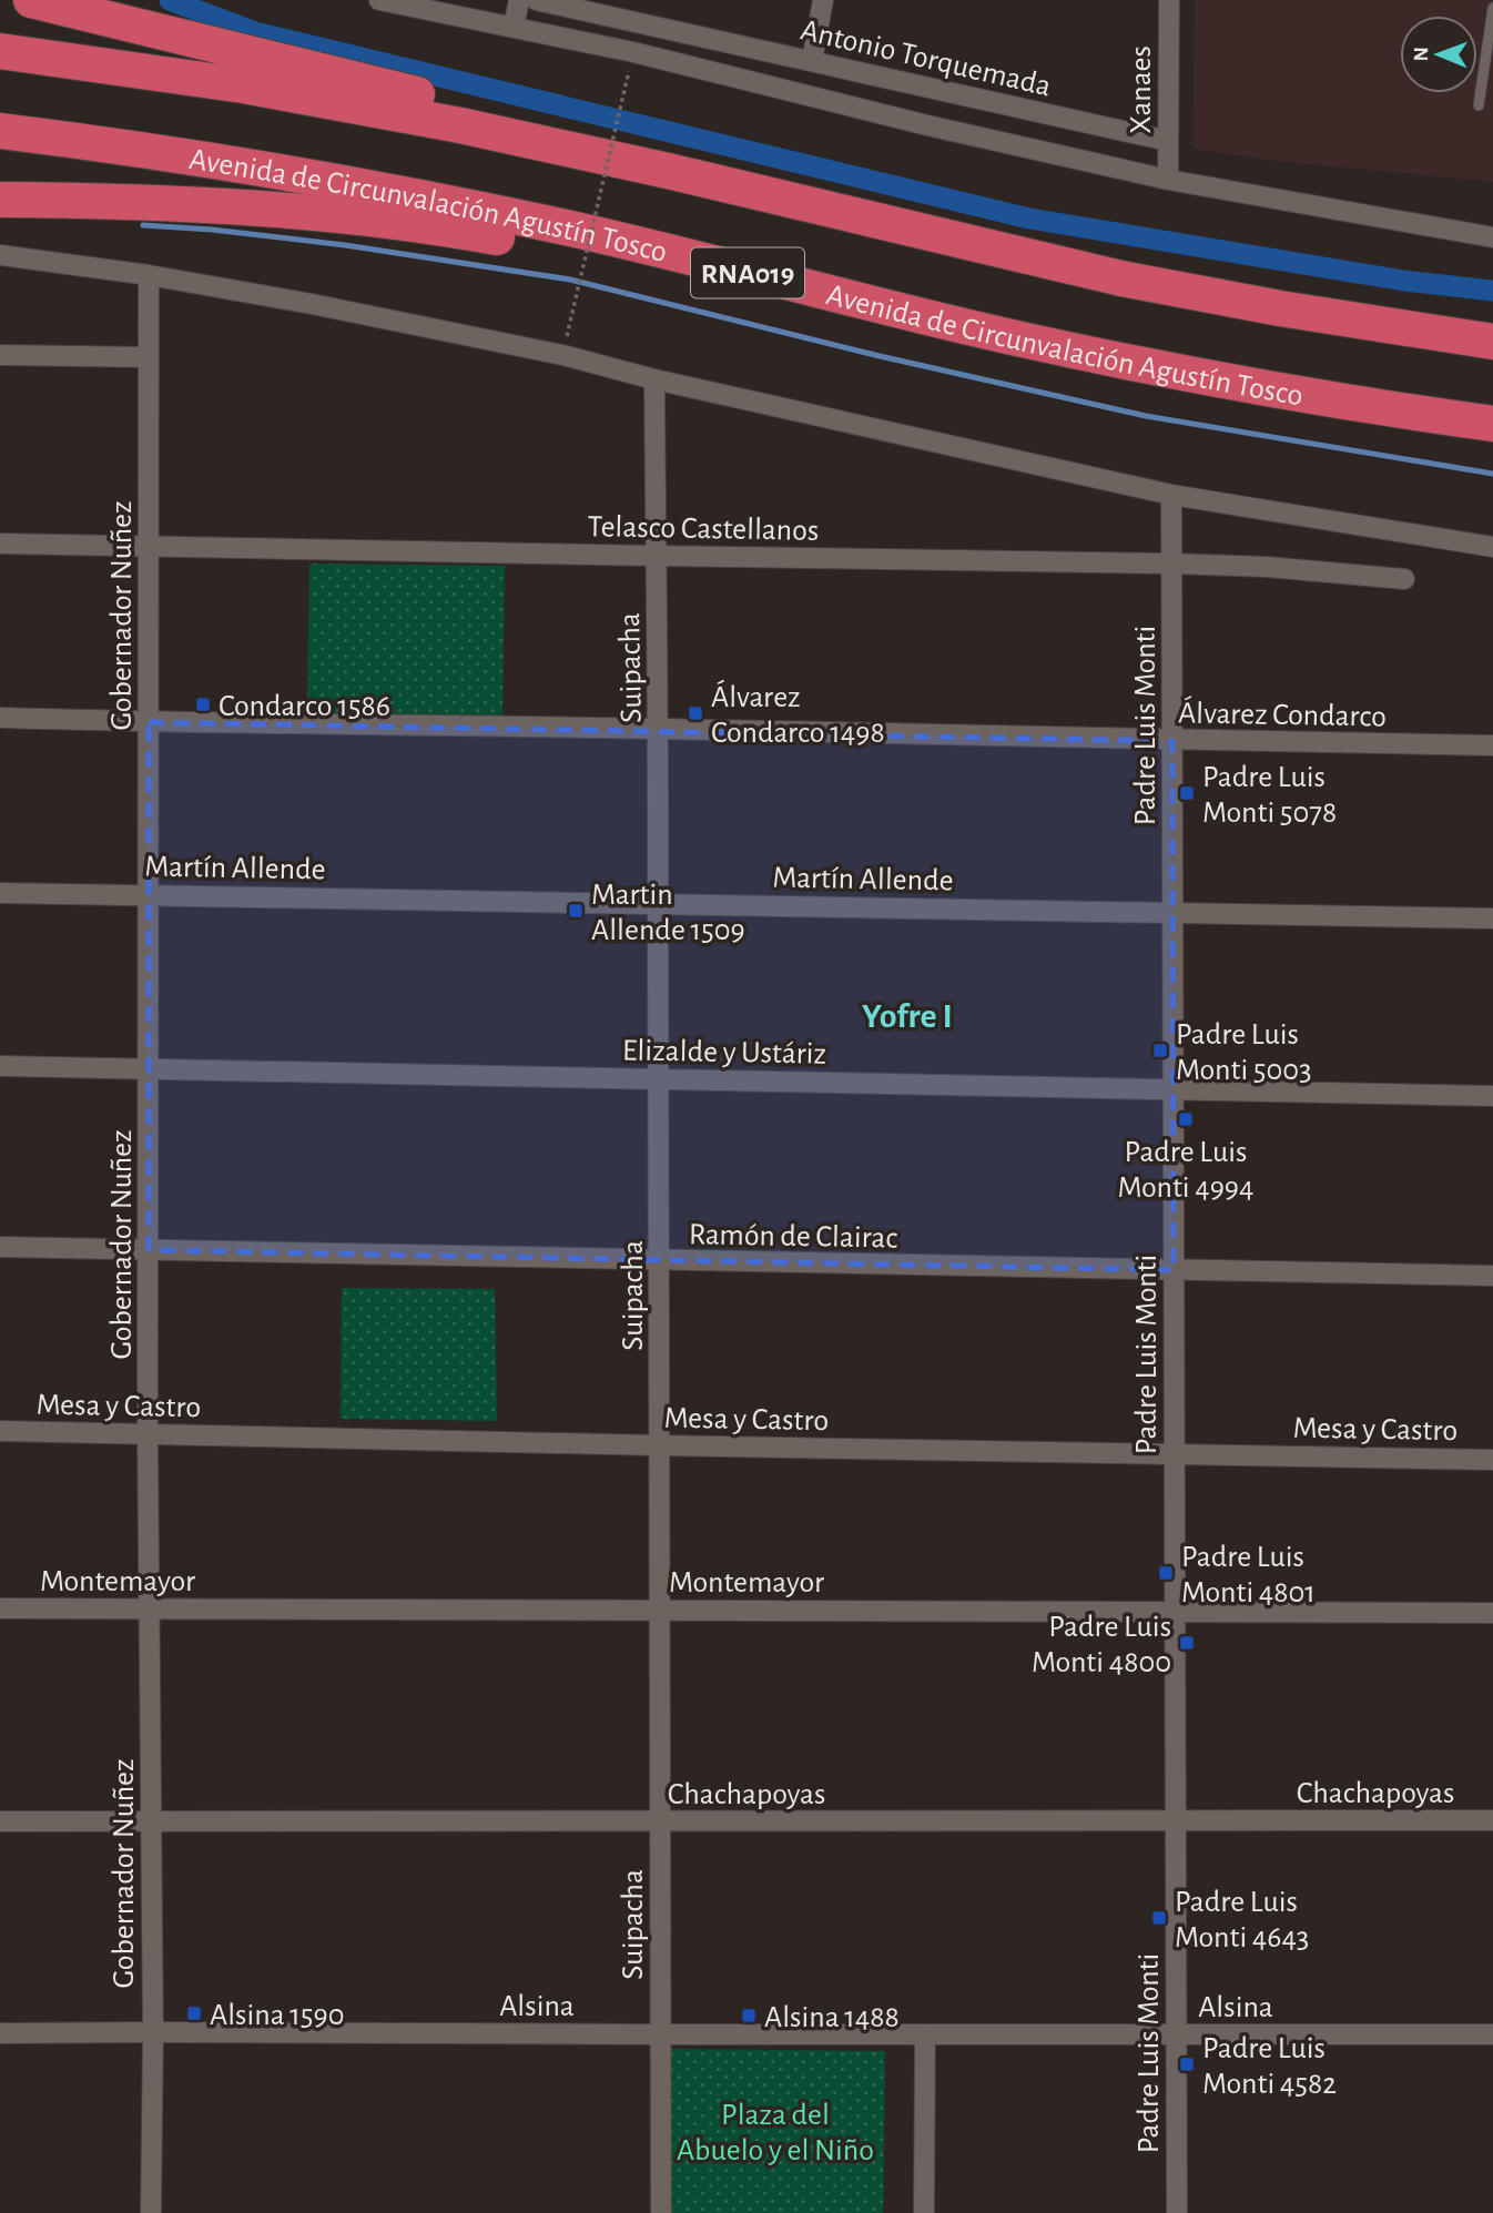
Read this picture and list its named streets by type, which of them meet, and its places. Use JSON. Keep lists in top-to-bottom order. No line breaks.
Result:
{"streets":{"highway":["Avenida de Circunvalación Agustín Tosco","RNA019"],"street":["Antonio Torquemada","Xanaes","Telasco Castellanos","Gobernador Nuñez","Suipacha","Álvarez Condarco","Padre Luis Monti","Martín Allende","Elizalde y Ustáriz","Ramón de Clairac","Mesa y Castro","Montemayor","Chachapoyas","Alsina"]},"crossings":[["Antonio Torquemada","Xanaes"],["Telasco Castellanos","Gobernador Nuñez"],["Telasco Castellanos","Suipacha"],["Telasco Castellanos","Padre Luis Monti"],["Gobernador Nuñez","Álvarez Condarco"],["Gobernador Nuñez","Martín Allende"],["Gobernador Nuñez","Elizalde y Ustáriz"],["Gobernador Nuñez","Ramón de Clairac"],["Gobernador Nuñez","Mesa y Castro"],["Gobernador Nuñez","Montemayor"],["Gobernador Nuñez","Chachapoyas"],["Gobernador Nuñez","Alsina"],["Suipacha","Álvarez Condarco"],["Suipacha","Martín Allende"],["Suipacha","Elizalde y Ustáriz"],["Suipacha","Ramón de Clairac"],["Suipacha","Mesa y Castro"],["Suipacha","Montemayor"],["Suipacha","Chachapoyas"],["Suipacha","Alsina"],["Álvarez Condarco","Padre Luis Monti"],["Padre Luis Monti","Martín Allende"],["Padre Luis Monti","Elizalde y Ustáriz"],["Padre Luis Monti","Ramón de Clairac"],["Padre Luis Monti","Mesa y Castro"],["Padre Luis Monti","Montemayor"],["Padre Luis Monti","Chachapoyas"],["Padre Luis Monti","Alsina"]],"districts":["Yofre I"],"parks":["Plaza del Abuelo y el Niño"],"places":{"transit":["Condarco 1586","Álvarez Condarco 1498","Padre Luis Monti 5078","Martin Allende 1509","Padre Luis Monti 5003","Padre Luis Monti 4994","Padre Luis Monti 4801","Padre Luis Monti 4800","Padre Luis Monti 4643","Alsina 1590","Alsina 1488","Padre Luis Monti 4582"]},"north":"left"}
